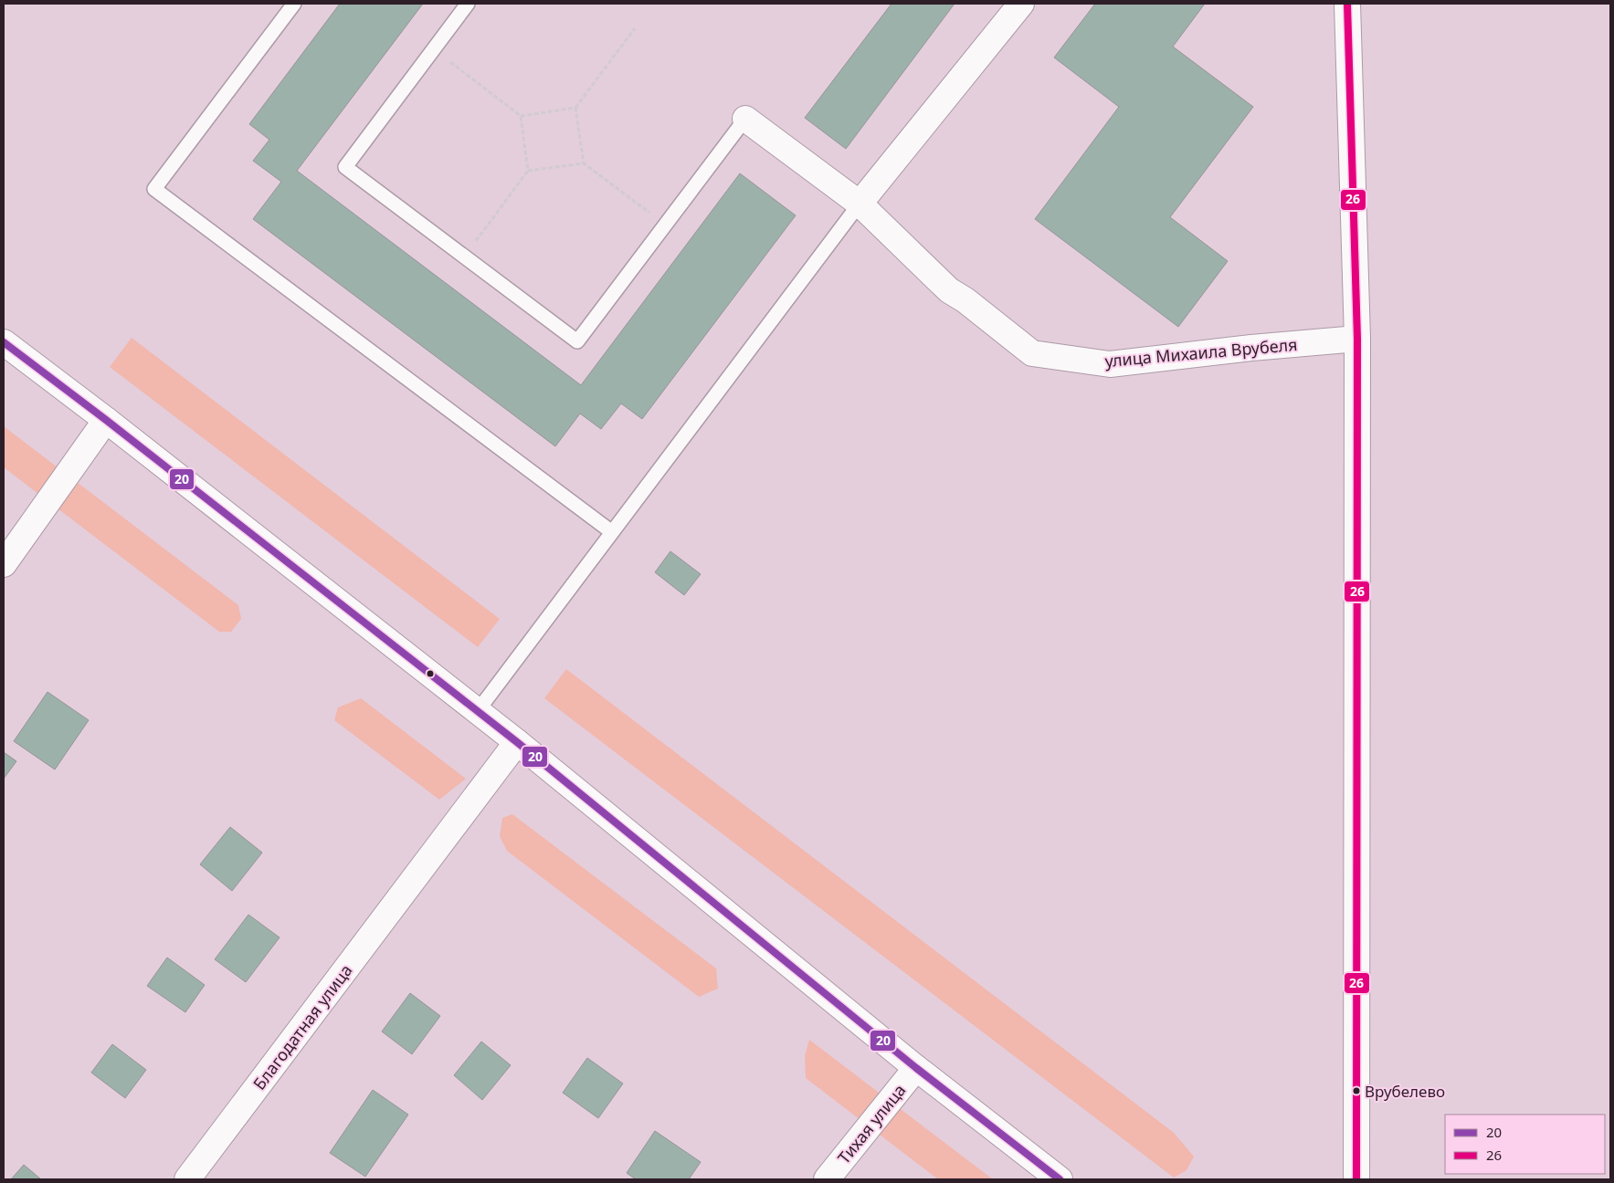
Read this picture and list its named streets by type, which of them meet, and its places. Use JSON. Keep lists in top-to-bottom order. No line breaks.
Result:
{"streets":{"street":["улица Михаила Врубеля","Благодатная улица","Тихая улица"]},"places":["Врубелево"],"lines":["transit line 26","transit line 20"],"legend":["20","26"]}
